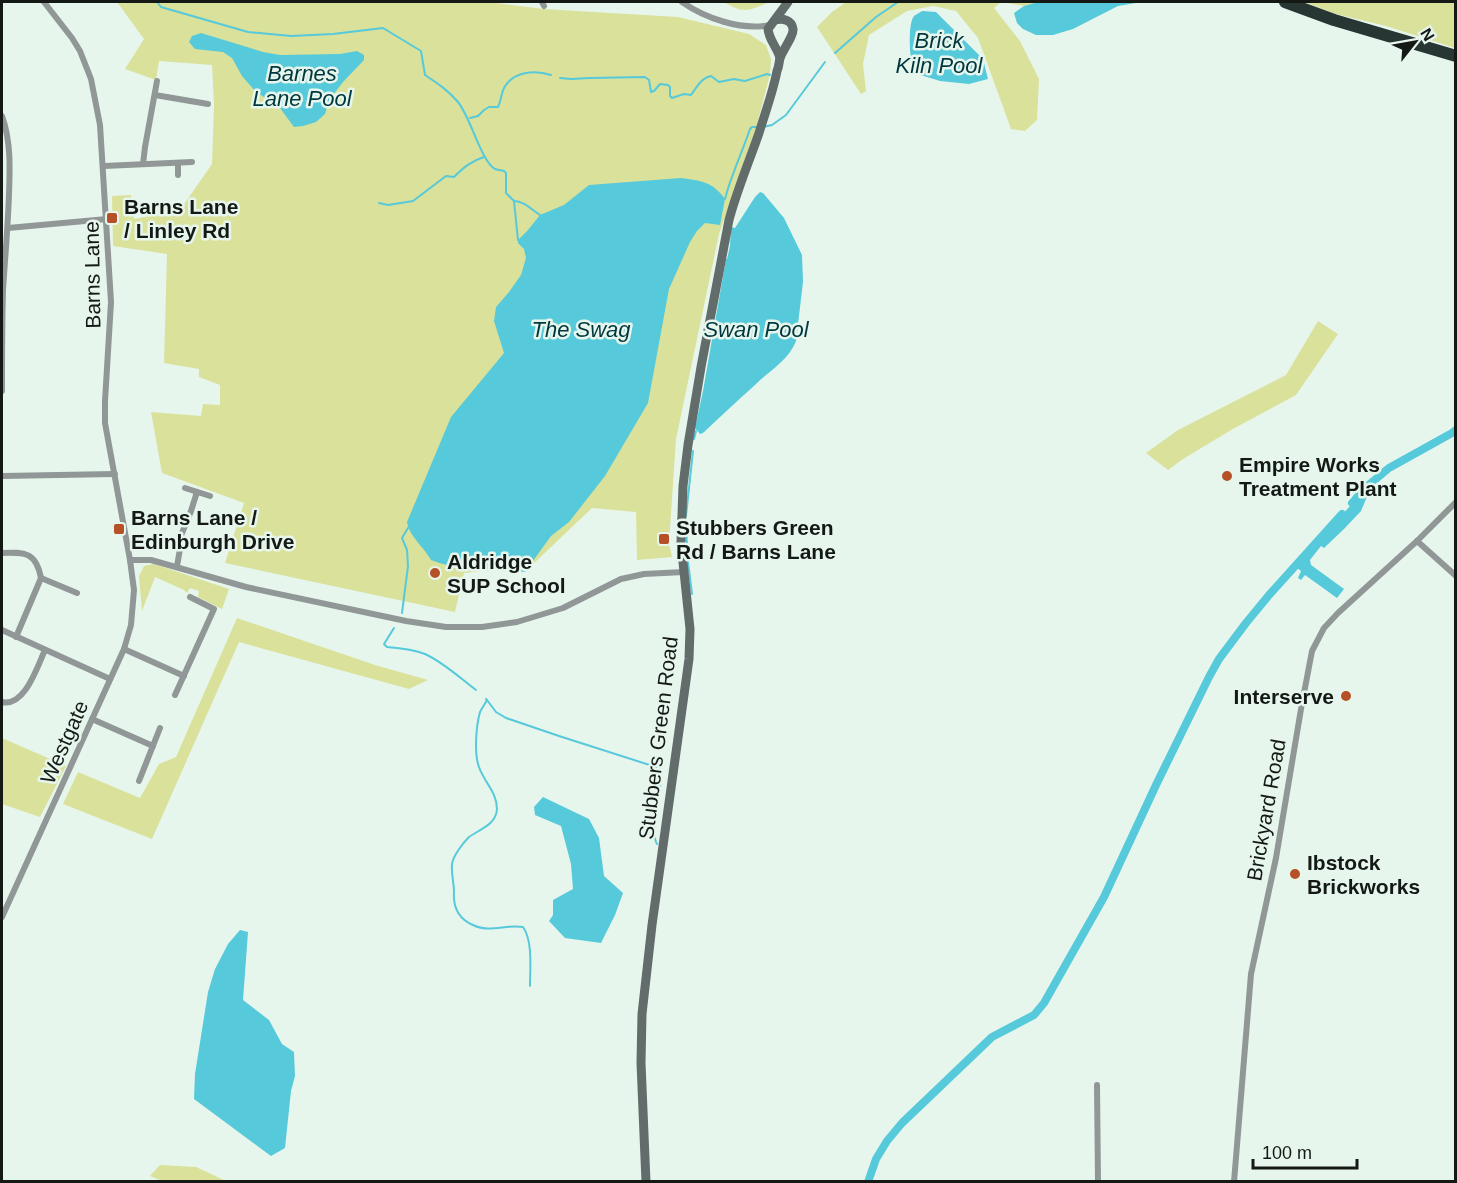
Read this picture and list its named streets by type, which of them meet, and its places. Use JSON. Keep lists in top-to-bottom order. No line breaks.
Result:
{"streets":{"street":["Barns Lane","Stubbers Green Road","Westgate","Brickyard Road"]},"crossings":[["Barns Lane","Westgate"]],"water":["Brick Kiln Pool","Barnes Lane Pool","The Swag","Swan Pool"],"places":{"transit":["Barns Lane / Linley Rd","Barns Lane / Edinburgh Drive","Stubbers Green Rd / Barns Lane"],"other":["Empire Works Treatment Plant","Aldridge SUP School","Interserve","Ibstock Brickworks"]},"scale_bar":"100 m","north":"top right"}
